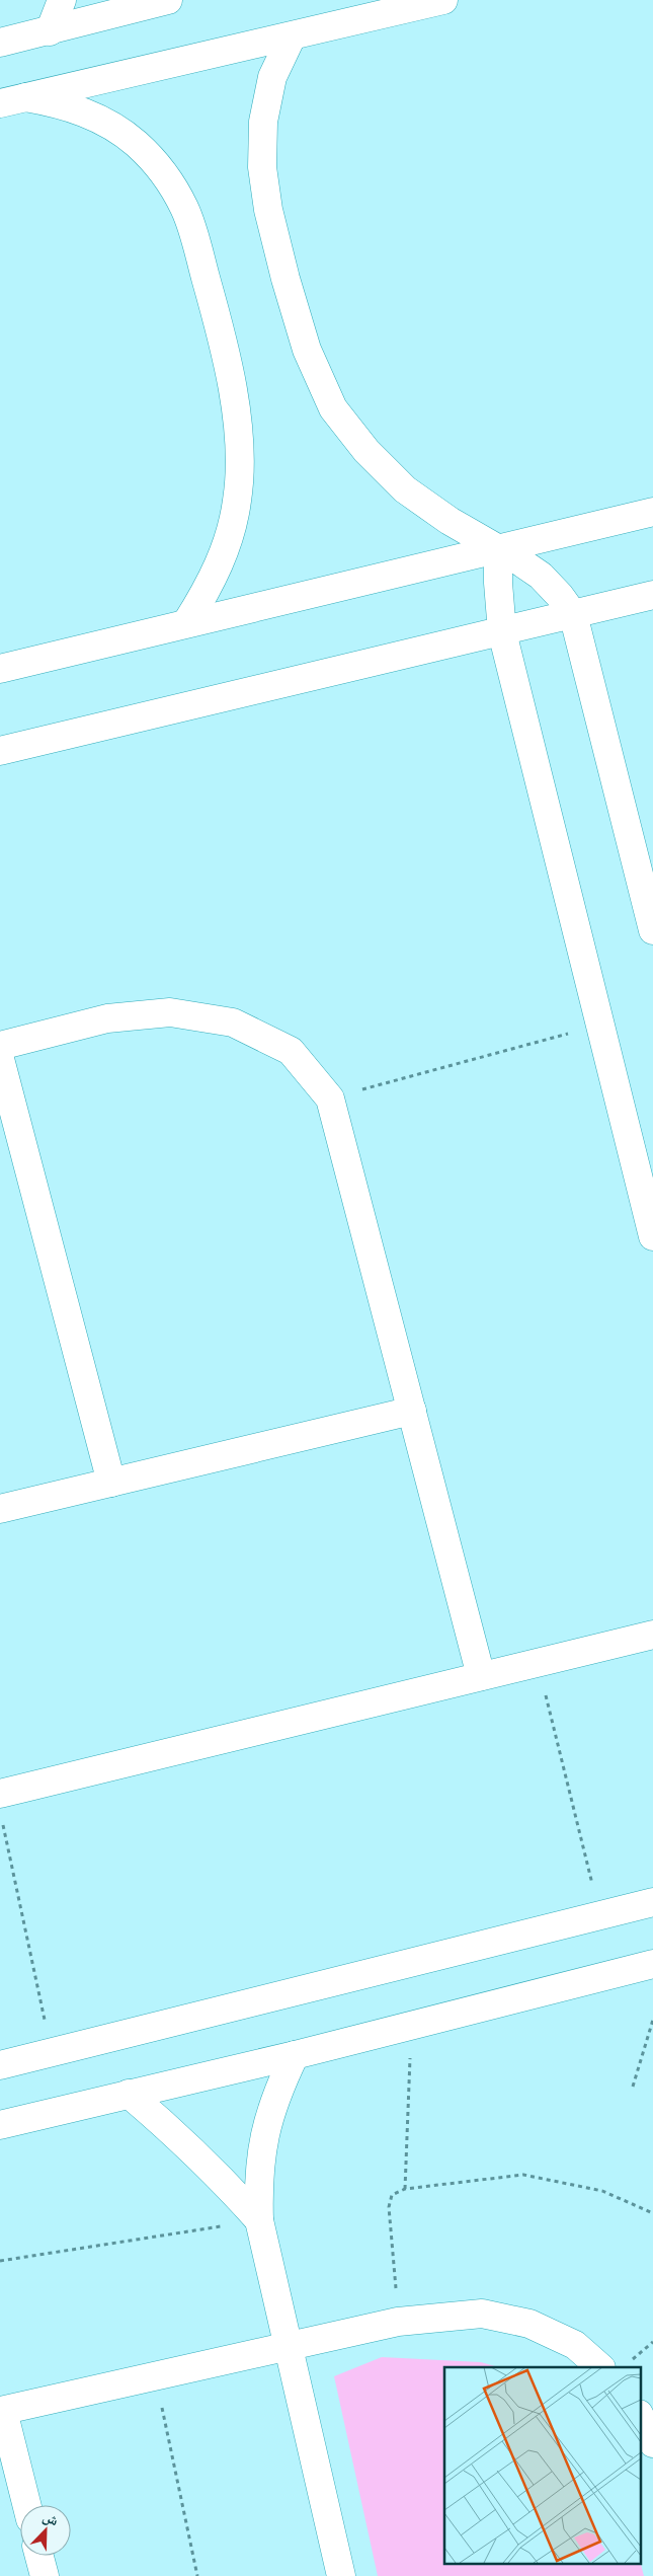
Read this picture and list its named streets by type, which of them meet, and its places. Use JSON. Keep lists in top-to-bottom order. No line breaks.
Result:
{"north":"top right"}
